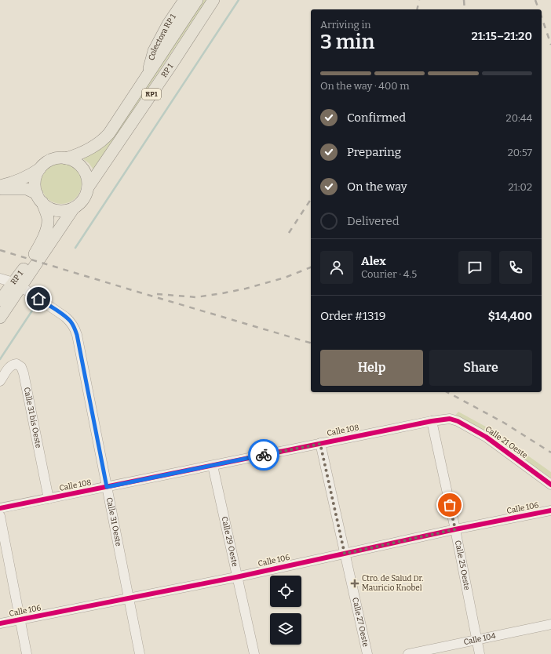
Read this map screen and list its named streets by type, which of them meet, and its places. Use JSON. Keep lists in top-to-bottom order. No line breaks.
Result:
{"streets":{"main road":["Colectora RP 1","RP 1","RP1"],"street":["Calle 31 bis Oeste","Calle 108","Calle 21 Oeste","Calle 106","Calle 31 Oeste","Calle 29 Oeste","Calle 25 Oeste","Calle 27 Oeste","Calle 104"]},"crossings":[["Colectora RP 1","RP 1"],["RP 1","RP1"],["RP 1","Calle 31 Oeste"],["Calle 31 bis Oeste","Calle 108"],["Calle 108","Calle 21 Oeste"],["Calle 108","Calle 31 Oeste"],["Calle 108","Calle 29 Oeste"],["Calle 108","Calle 25 Oeste"],["Calle 108","Calle 27 Oeste"],["Calle 106","Calle 31 Oeste"],["Calle 106","Calle 29 Oeste"],["Calle 106","Calle 25 Oeste"],["Calle 106","Calle 27 Oeste"],["Calle 25 Oeste","Calle 104"]],"places":{"health":["Ctro. de Salud Dr. Mauricio Knobel"]},"page":{"heading":["3 min","Arriving in","21:15–21:20"],"panel":["Alex","Courier · 4.5","Order #1319","$14,400"],"bar":"On the way · 400 m","list":[["Confirmed","20:44"],["Preparing","20:57"],["On the way","21:02"],"Delivered"],"buttons":["Help","Share"]}}
